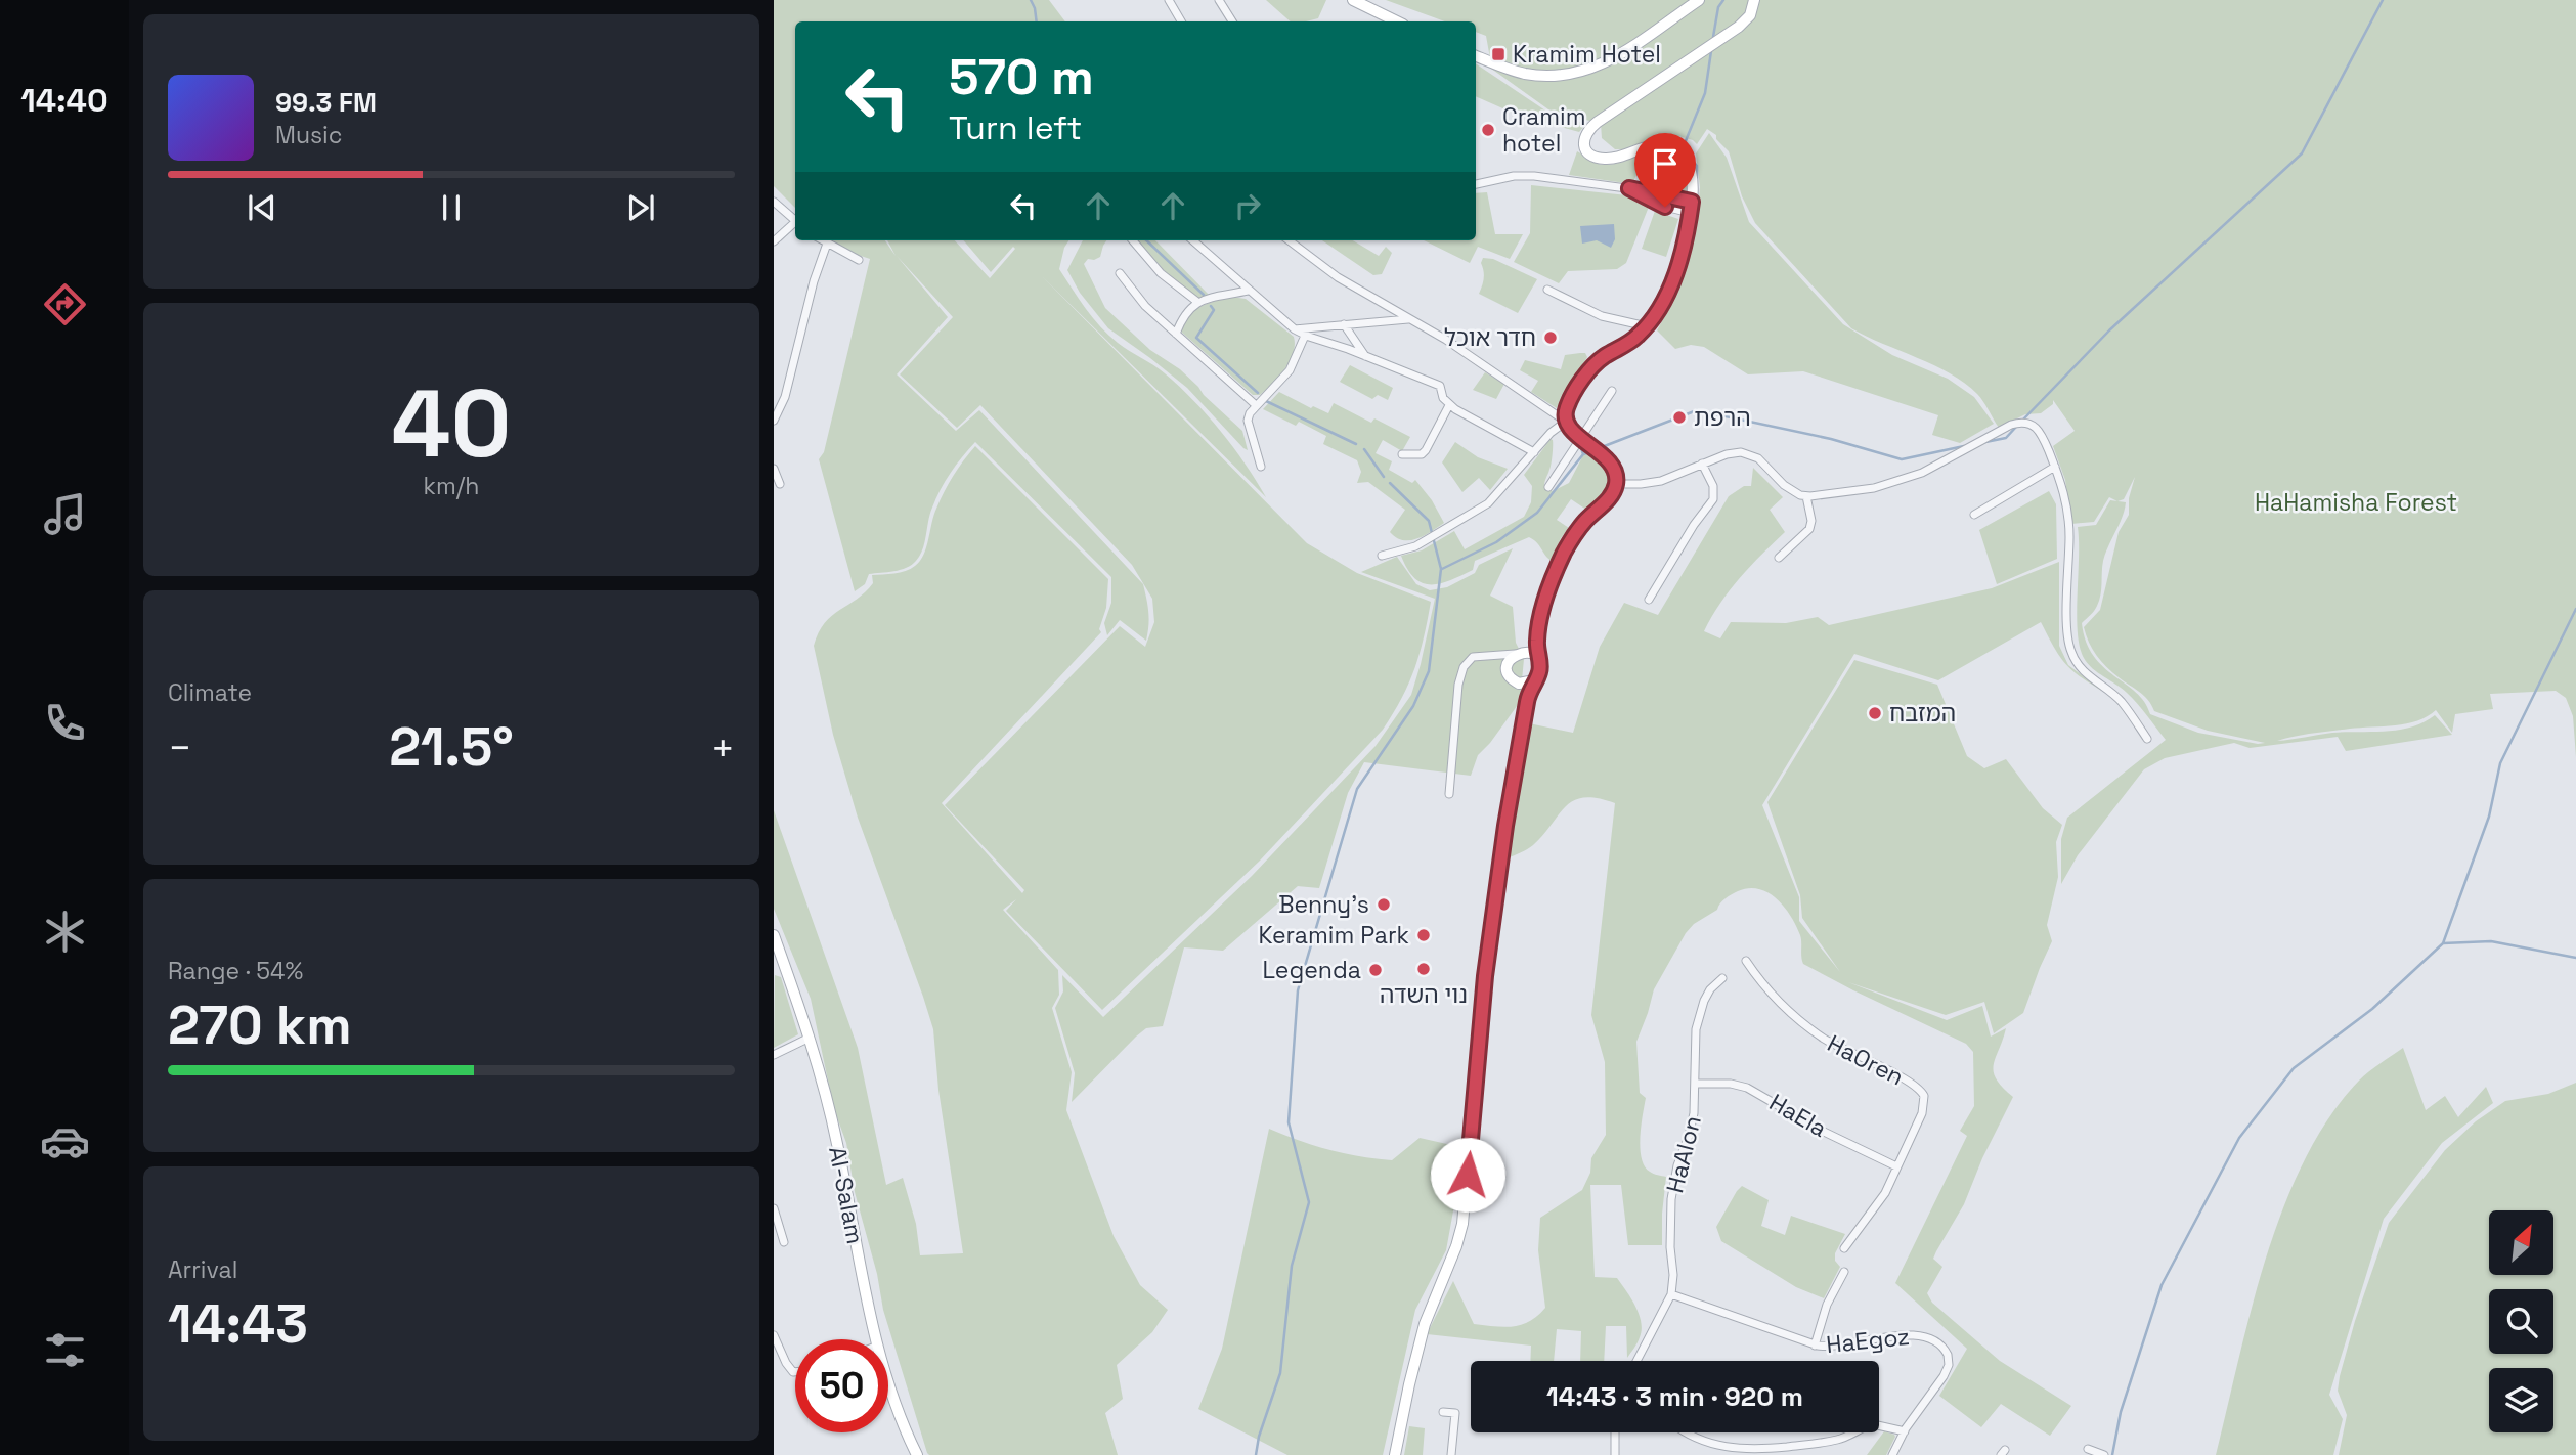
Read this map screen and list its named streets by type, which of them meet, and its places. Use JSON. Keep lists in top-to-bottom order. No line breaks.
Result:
{"streets":{"main road":["Al-Salam"],"street":["HaOren","HaEla","HaAlon","HaEgoz"]},"crossings":[["HaOren","HaEla"],["HaEla","HaAlon"],["HaAlon","HaEgoz"]],"parks":["HaHamisha Forest"],"places":{"transit":["Kramim Hotel"],"other":["Cramim hotel","חדר אוכל","הרפת","המזבח","Benny's","Keramim Park","נוי השדה","Legenda"]},"north":"top right","page":{"tabs":"14:40","turn":["570 m","Turn left"],"song":["99.3 FM","Music"],"tile":[["40","km/h"],"Climate",["Range · 54%","270 km"],["Arrival","14:43"]],"heat":["−","21.5°","+"],"limit":"50","trip":"14:43 · 3 min · 920 m"}}
